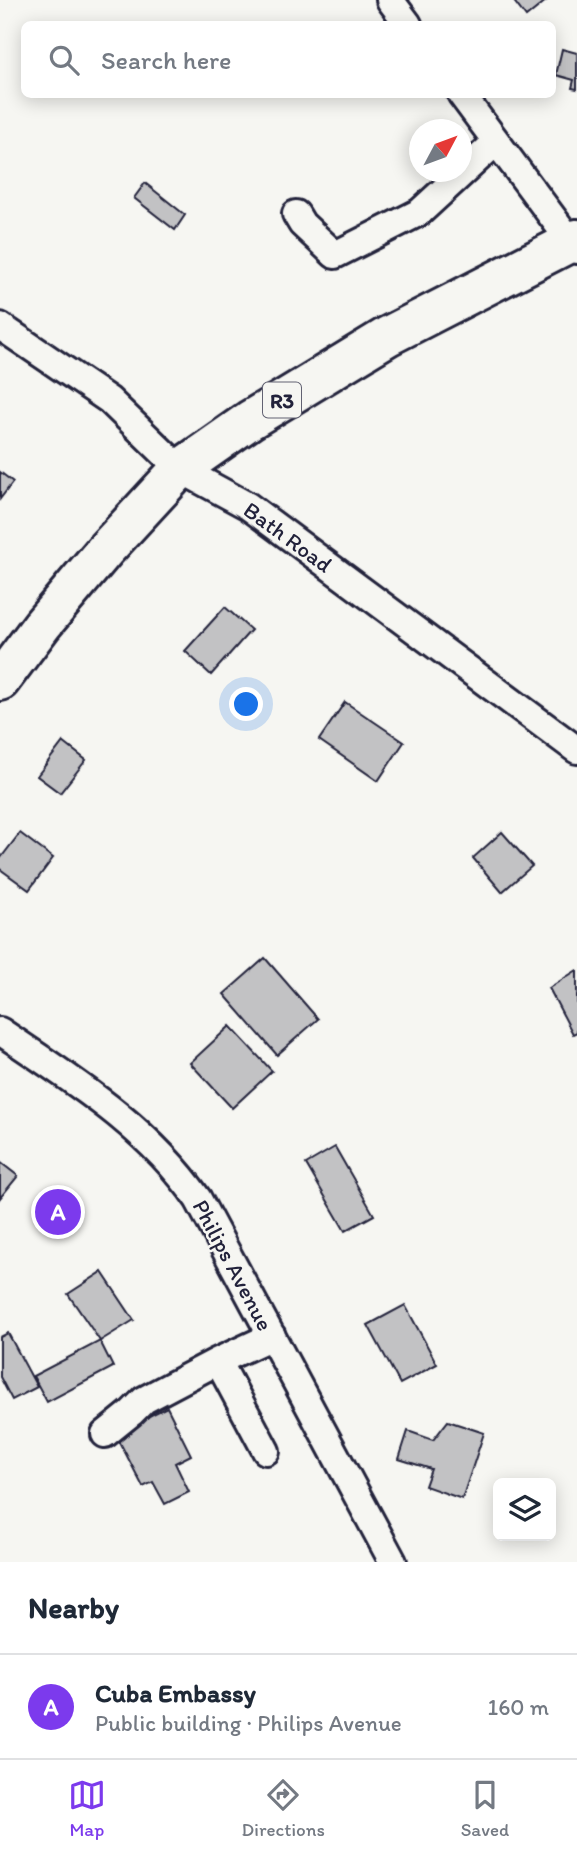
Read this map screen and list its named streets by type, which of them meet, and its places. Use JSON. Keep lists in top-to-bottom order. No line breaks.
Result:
{"streets":{"highway":["R3"],"street":["Bath Road","Philips Avenue"]},"crossings":[["R3","Bath Road"]],"north":"top right","page":{"search":"Search here","pins":"A","heading":"Nearby","list":[{"mark":"A","name":"Cuba Embassy","note":"Public building · Philips Avenue","value":"160 m"}],"nav":["Map","Directions","Saved"]}}
